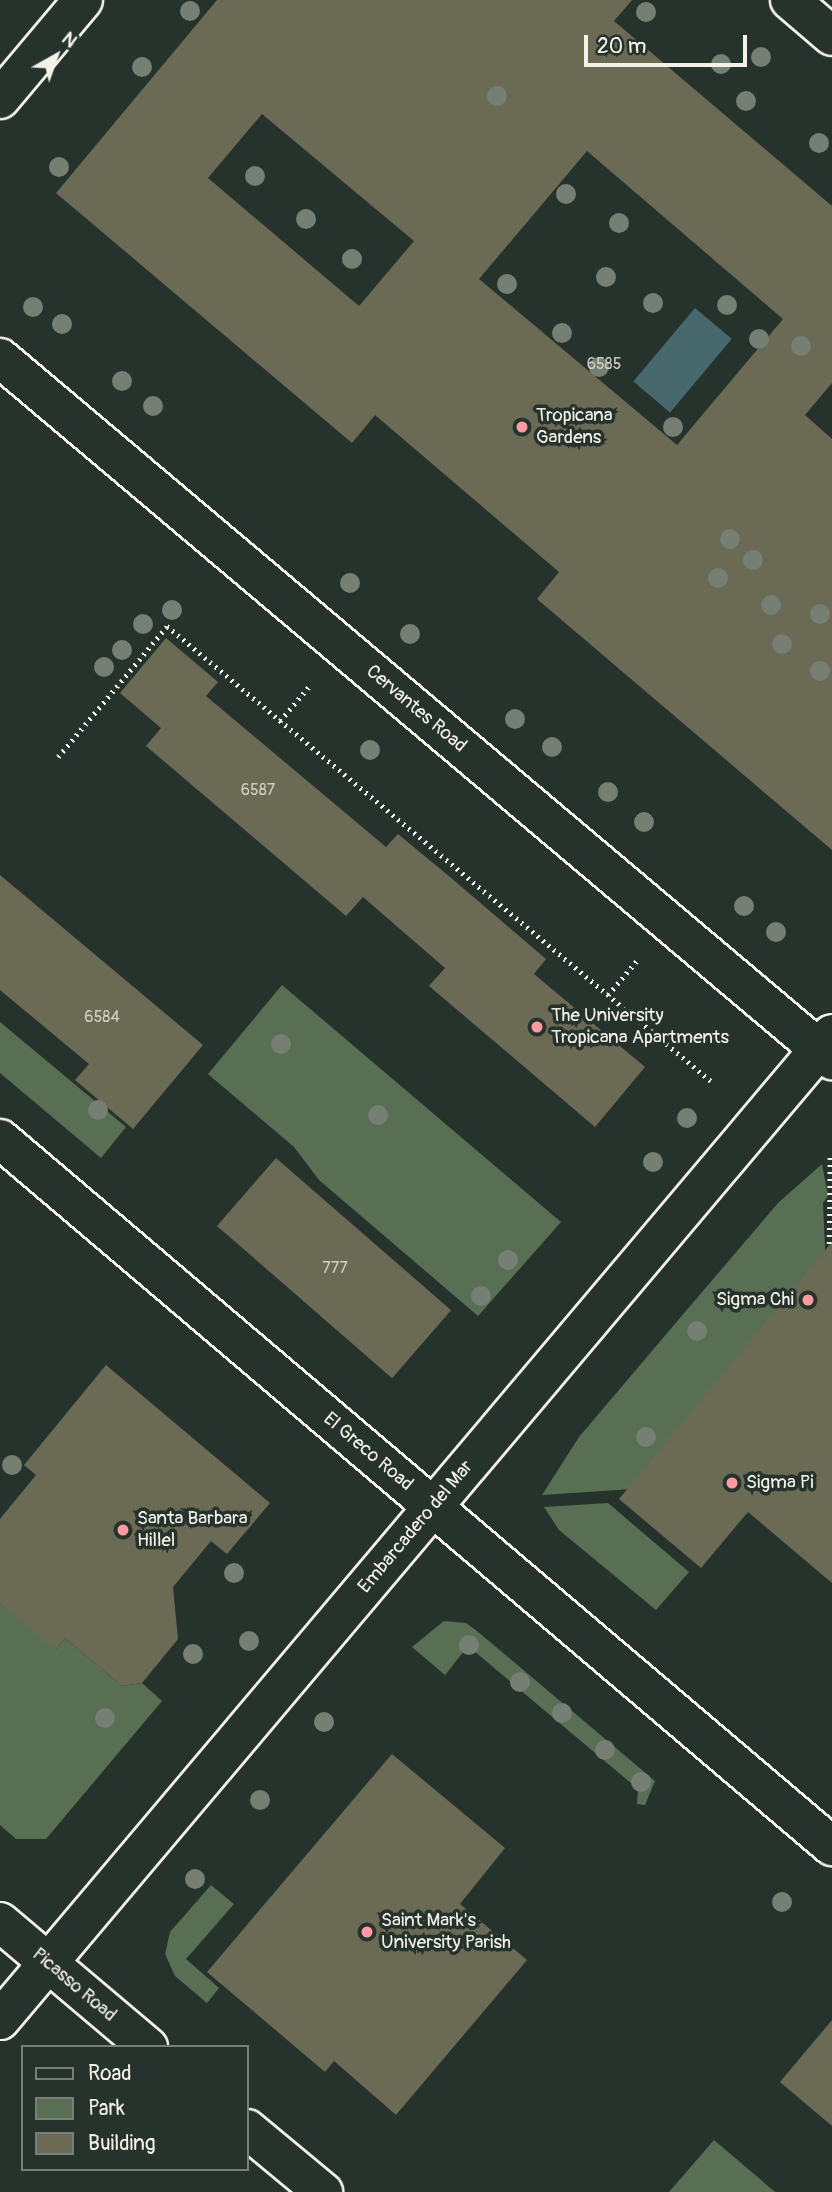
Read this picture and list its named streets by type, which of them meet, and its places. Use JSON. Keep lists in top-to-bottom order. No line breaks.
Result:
{"streets":{"street":["Cervantes Road","El Greco Road","Embarcadero del Mar","Picasso Road"]},"crossings":[["Cervantes Road","Embarcadero del Mar"],["El Greco Road","Embarcadero del Mar"],["Embarcadero del Mar","Picasso Road"]],"places":["Tropicana Gardens","The University Tropicana Apartments","Sigma Chi","Sigma Pi","Santa Barbara Hillel","Saint Mark's University Parish"],"house_numbers":["6585","6587","6584","777"],"legend":["Road","Park","Building"],"scale_bar":"20 m","north":"top right"}
